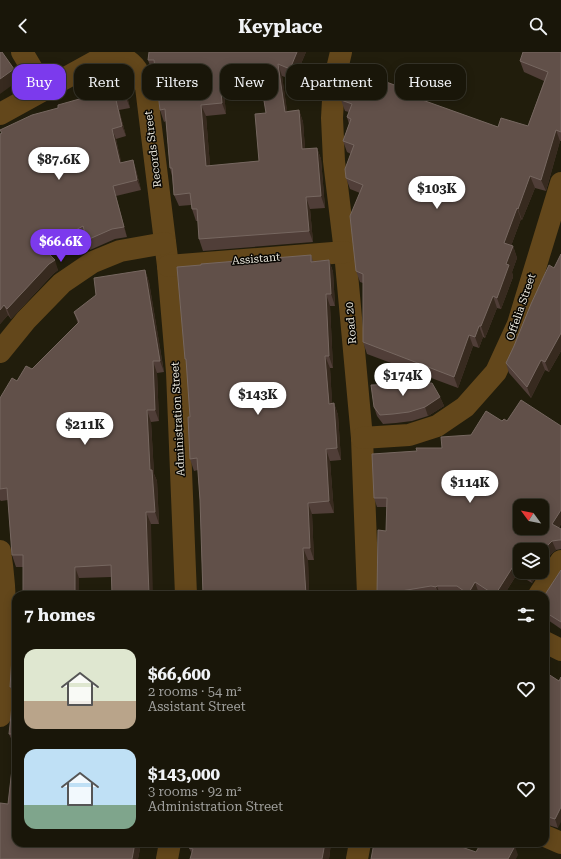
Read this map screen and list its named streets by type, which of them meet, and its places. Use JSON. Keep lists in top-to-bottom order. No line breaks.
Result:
{"streets":{"street":["Records Street","Assistant","Offelia Street","Road 20","Administration Street"]},"crossings":[["Records Street","Administration Street"],["Assistant","Road 20"],["Assistant","Administration Street"],["Offelia Street","Road 20"]],"north":"top left","page":{"header":"Keyplace","chip":["Buy","Rent","Filters","New","Apartment","House"],"price":["$87.6K","$103K","$66.6K","$174K","$143K","$211K","$114K"],"heading":"7 homes","list":[{"name":"$66,600","note":"2 rooms · 54 m² · Assistant Street"},{"name":"$143,000","note":"3 rooms · 92 m² · Administration Street"}]}}
